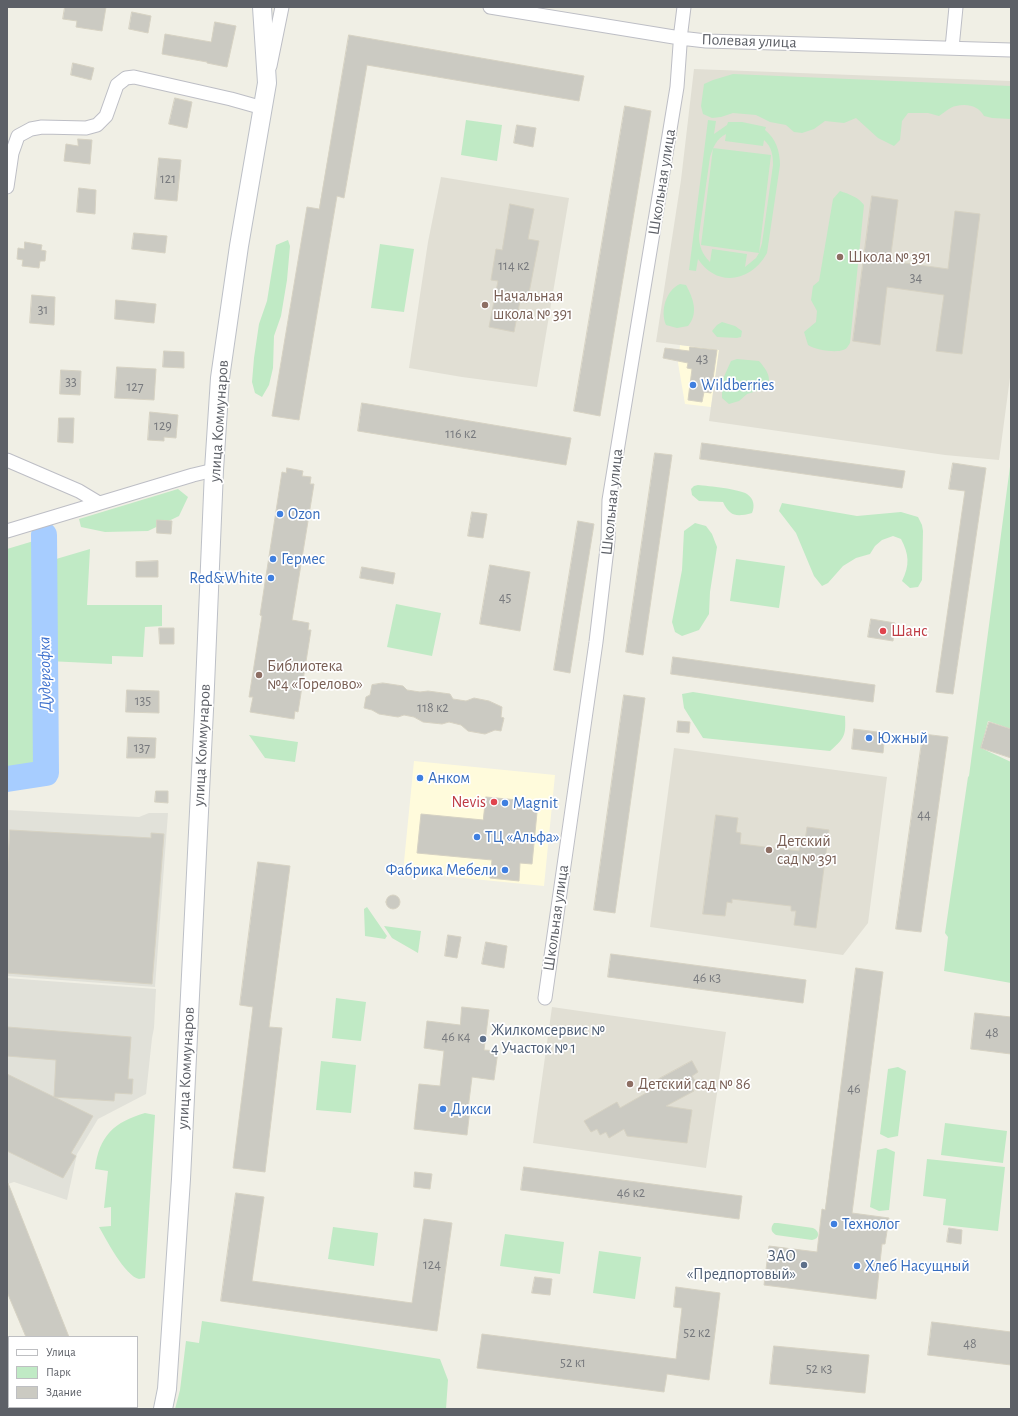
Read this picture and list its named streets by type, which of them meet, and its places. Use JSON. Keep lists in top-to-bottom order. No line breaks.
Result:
{"streets":{"street":["Полевая улица","Школьная улица","улица Коммунаров"]},"crossings":[["Полевая улица","Школьная улица"]],"water":["Дудергофка"],"places":["Школа № 391","Начальная школа № 391","Wildberries","Ozon","Гермес","Red&White","Шанс","Библиотека №4 «Горелово»","Южный","Анком","Nevis","Magnit","ТЦ «Альфа»","Детский сад № 391","Фабрика Мебели","Жилкомсервис № 4 Участок № 1","Детский сад № 86","Дикси","Технолог","ЗАО «Предпортовый»","Хлеб Насущный"],"house_numbers":["121","114 к2","34","31","43","33","127","129","116 к2","45","135","118 к2","137","44","46 к3","48","46 к4","46","46 к2","124","52 к2","48","52 к1","52 к3"],"legend":["Улица","Парк","Здание"]}
